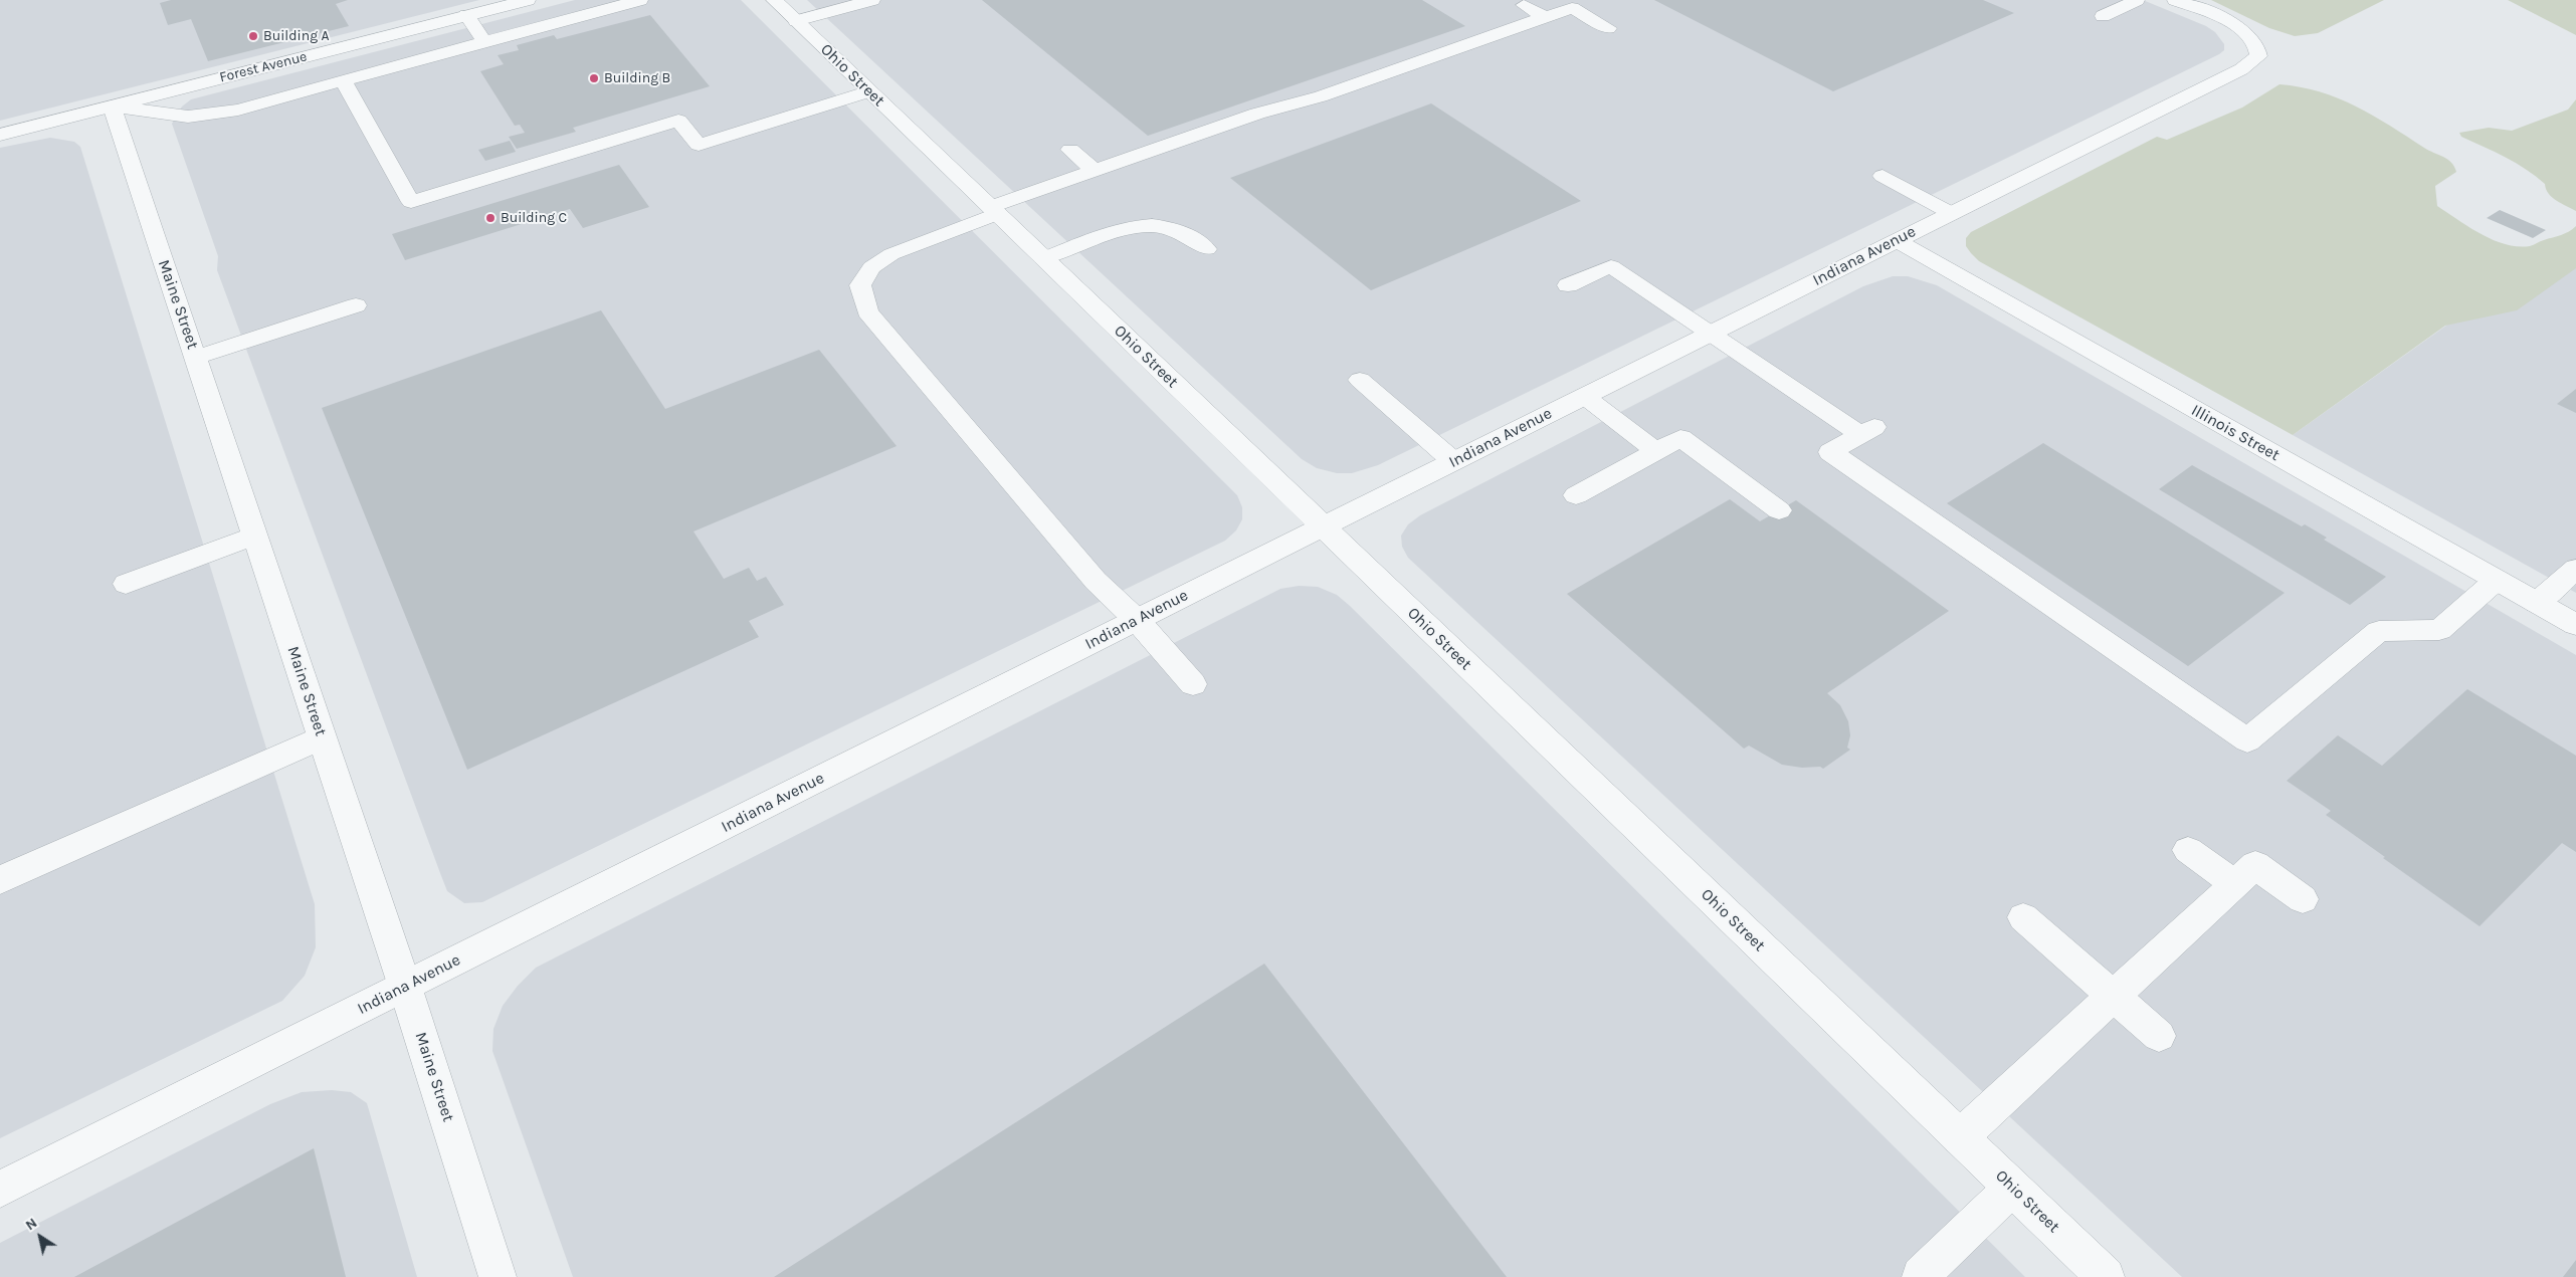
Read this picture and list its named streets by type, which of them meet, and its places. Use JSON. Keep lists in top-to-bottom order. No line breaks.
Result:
{"streets":{"street":["Forest Avenue","Ohio Street","Indiana Avenue","Maine Street","Illinois Street"]},"crossings":[["Forest Avenue","Maine Street"],["Ohio Street","Indiana Avenue"],["Indiana Avenue","Maine Street"],["Indiana Avenue","Illinois Street"]],"places":["Building A","Building B","Building C"],"north":"top left"}
